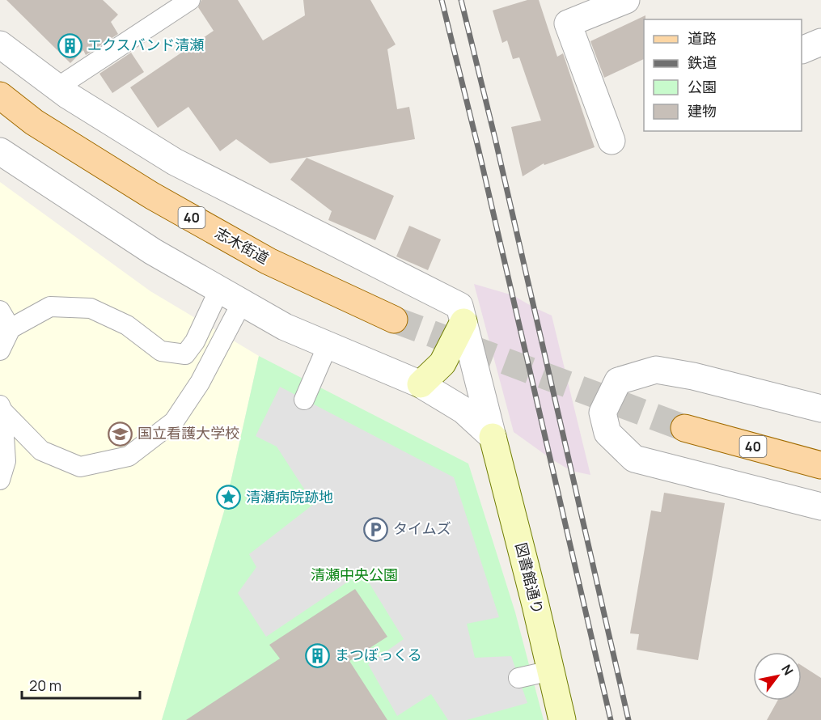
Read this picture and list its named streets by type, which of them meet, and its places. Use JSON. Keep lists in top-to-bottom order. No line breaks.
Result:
{"streets":{"main road":["40","志木街道"],"street":["図書館通り"]},"parks":["清瀬中央公園"],"places":{"building":["エクスバンド清瀬","まつぼっくる"],"school or university":["国立看護大学校"],"place":["清瀬病院跡地"],"parking":["タイムズ"]},"legend":["道路","鉄道","公園","建物"],"scale_bar":"20 m","north":"top right"}
